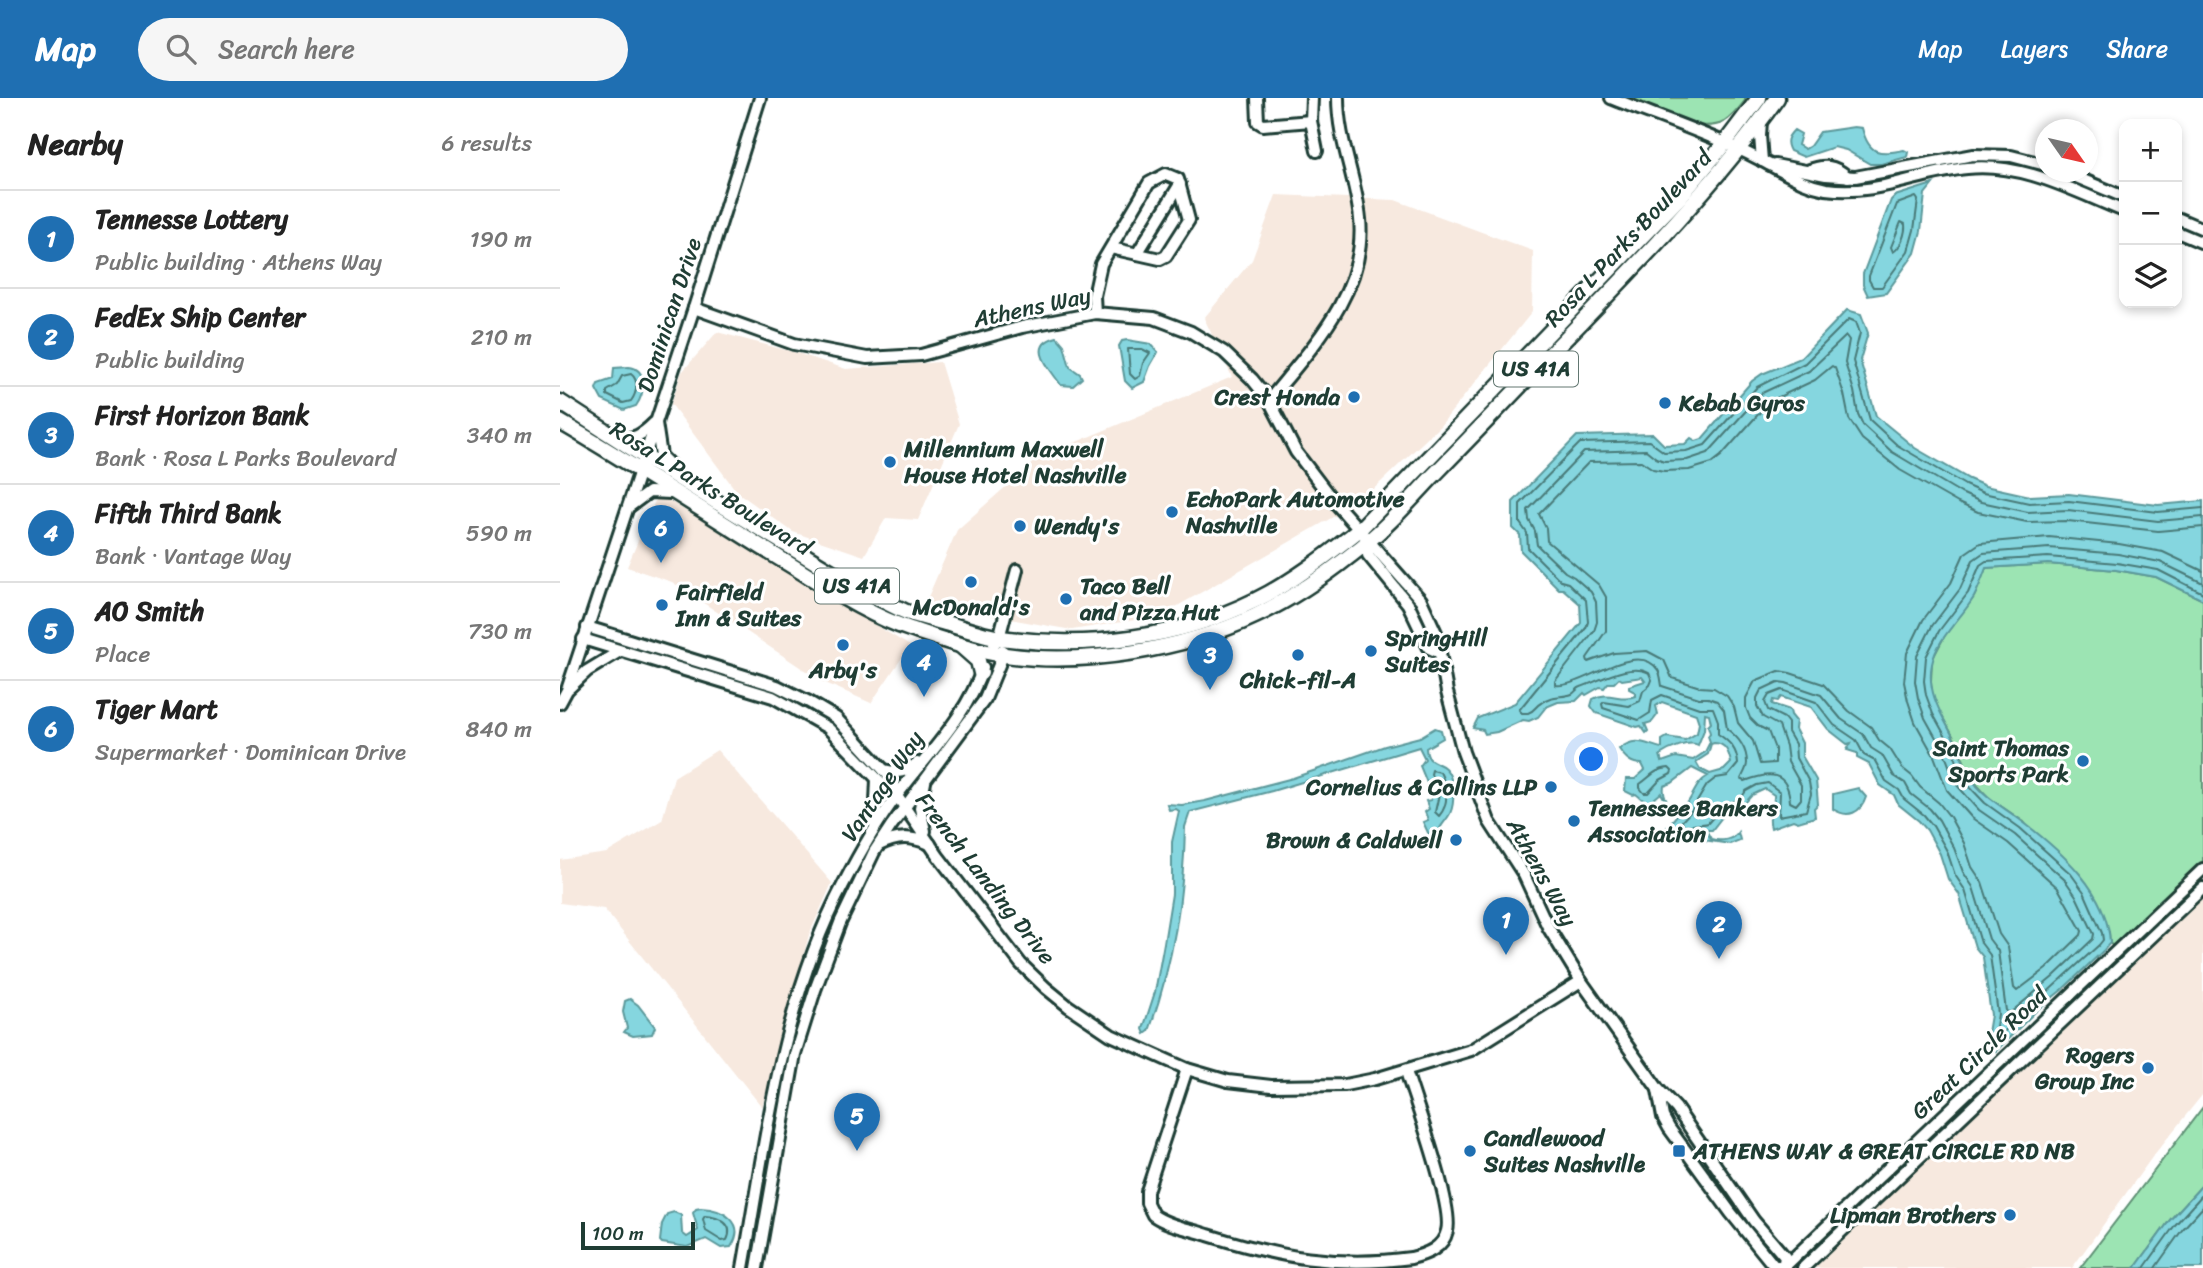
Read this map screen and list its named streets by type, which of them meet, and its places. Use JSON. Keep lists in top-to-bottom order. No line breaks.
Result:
{"streets":{"main road":["Rosa L Parks Boulevard","US 41A"],"street":["Athens Way","Dominican Drive","Vantage Way","French Landing Drive","Great Circle Road"]},"crossings":[["Rosa L Parks Boulevard","Athens Way"],["Rosa L Parks Boulevard","Dominican Drive"],["Rosa L Parks Boulevard","Vantage Way"],["Athens Way","Dominican Drive"],["Athens Way","French Landing Drive"],["Athens Way","Great Circle Road"],["Dominican Drive","French Landing Drive"],["Vantage Way","French Landing Drive"]],"places":{"other":["Crest Honda","Kebab Gyros","Millennium Maxwell House Hotel Nashville","EchoPark Automotive Nashville","Wendy's","McDonald's","Taco Bell and Pizza Hut","Fairfield Inn & Suites","Arby's","SpringHill Suites","Chick-fil-A","Saint Thomas Sports Park","Cornelius & Collins LLP","Tennessee Bankers Association","Brown & Caldwell","Rogers Group Inc","Candlewood Suites Nashville","Lipman Brothers"],"transit":["ATHENS WAY & GREAT CIRCLE RD NB"]},"scale_bar":"100 m","north":"bottom right","page":{"header":"Map","search":"Search here","nav":["Map","Layers","Share"],"heading":["Nearby","6 results"],"map_buttons":["+","−"],"list":[{"mark":"1","name":"Tennesse Lottery","note":"Public building · Athens Way","value":"190 m"},{"mark":"2","name":"FedEx Ship Center","note":"Public building","value":"210 m"},{"mark":"3","name":"First Horizon Bank","note":"Bank · Rosa L Parks Boulevard","value":"340 m"},{"mark":"4","name":"Fifth Third Bank","note":"Bank · Vantage Way","value":"590 m"},{"mark":"5","name":"AO Smith","note":"Place","value":"730 m"},{"mark":"6","name":"Tiger Mart","note":"Supermarket · Dominican Drive","value":"840 m"}],"pins":["6","3","4","1","2","5"],"scale":"100 m"}}
